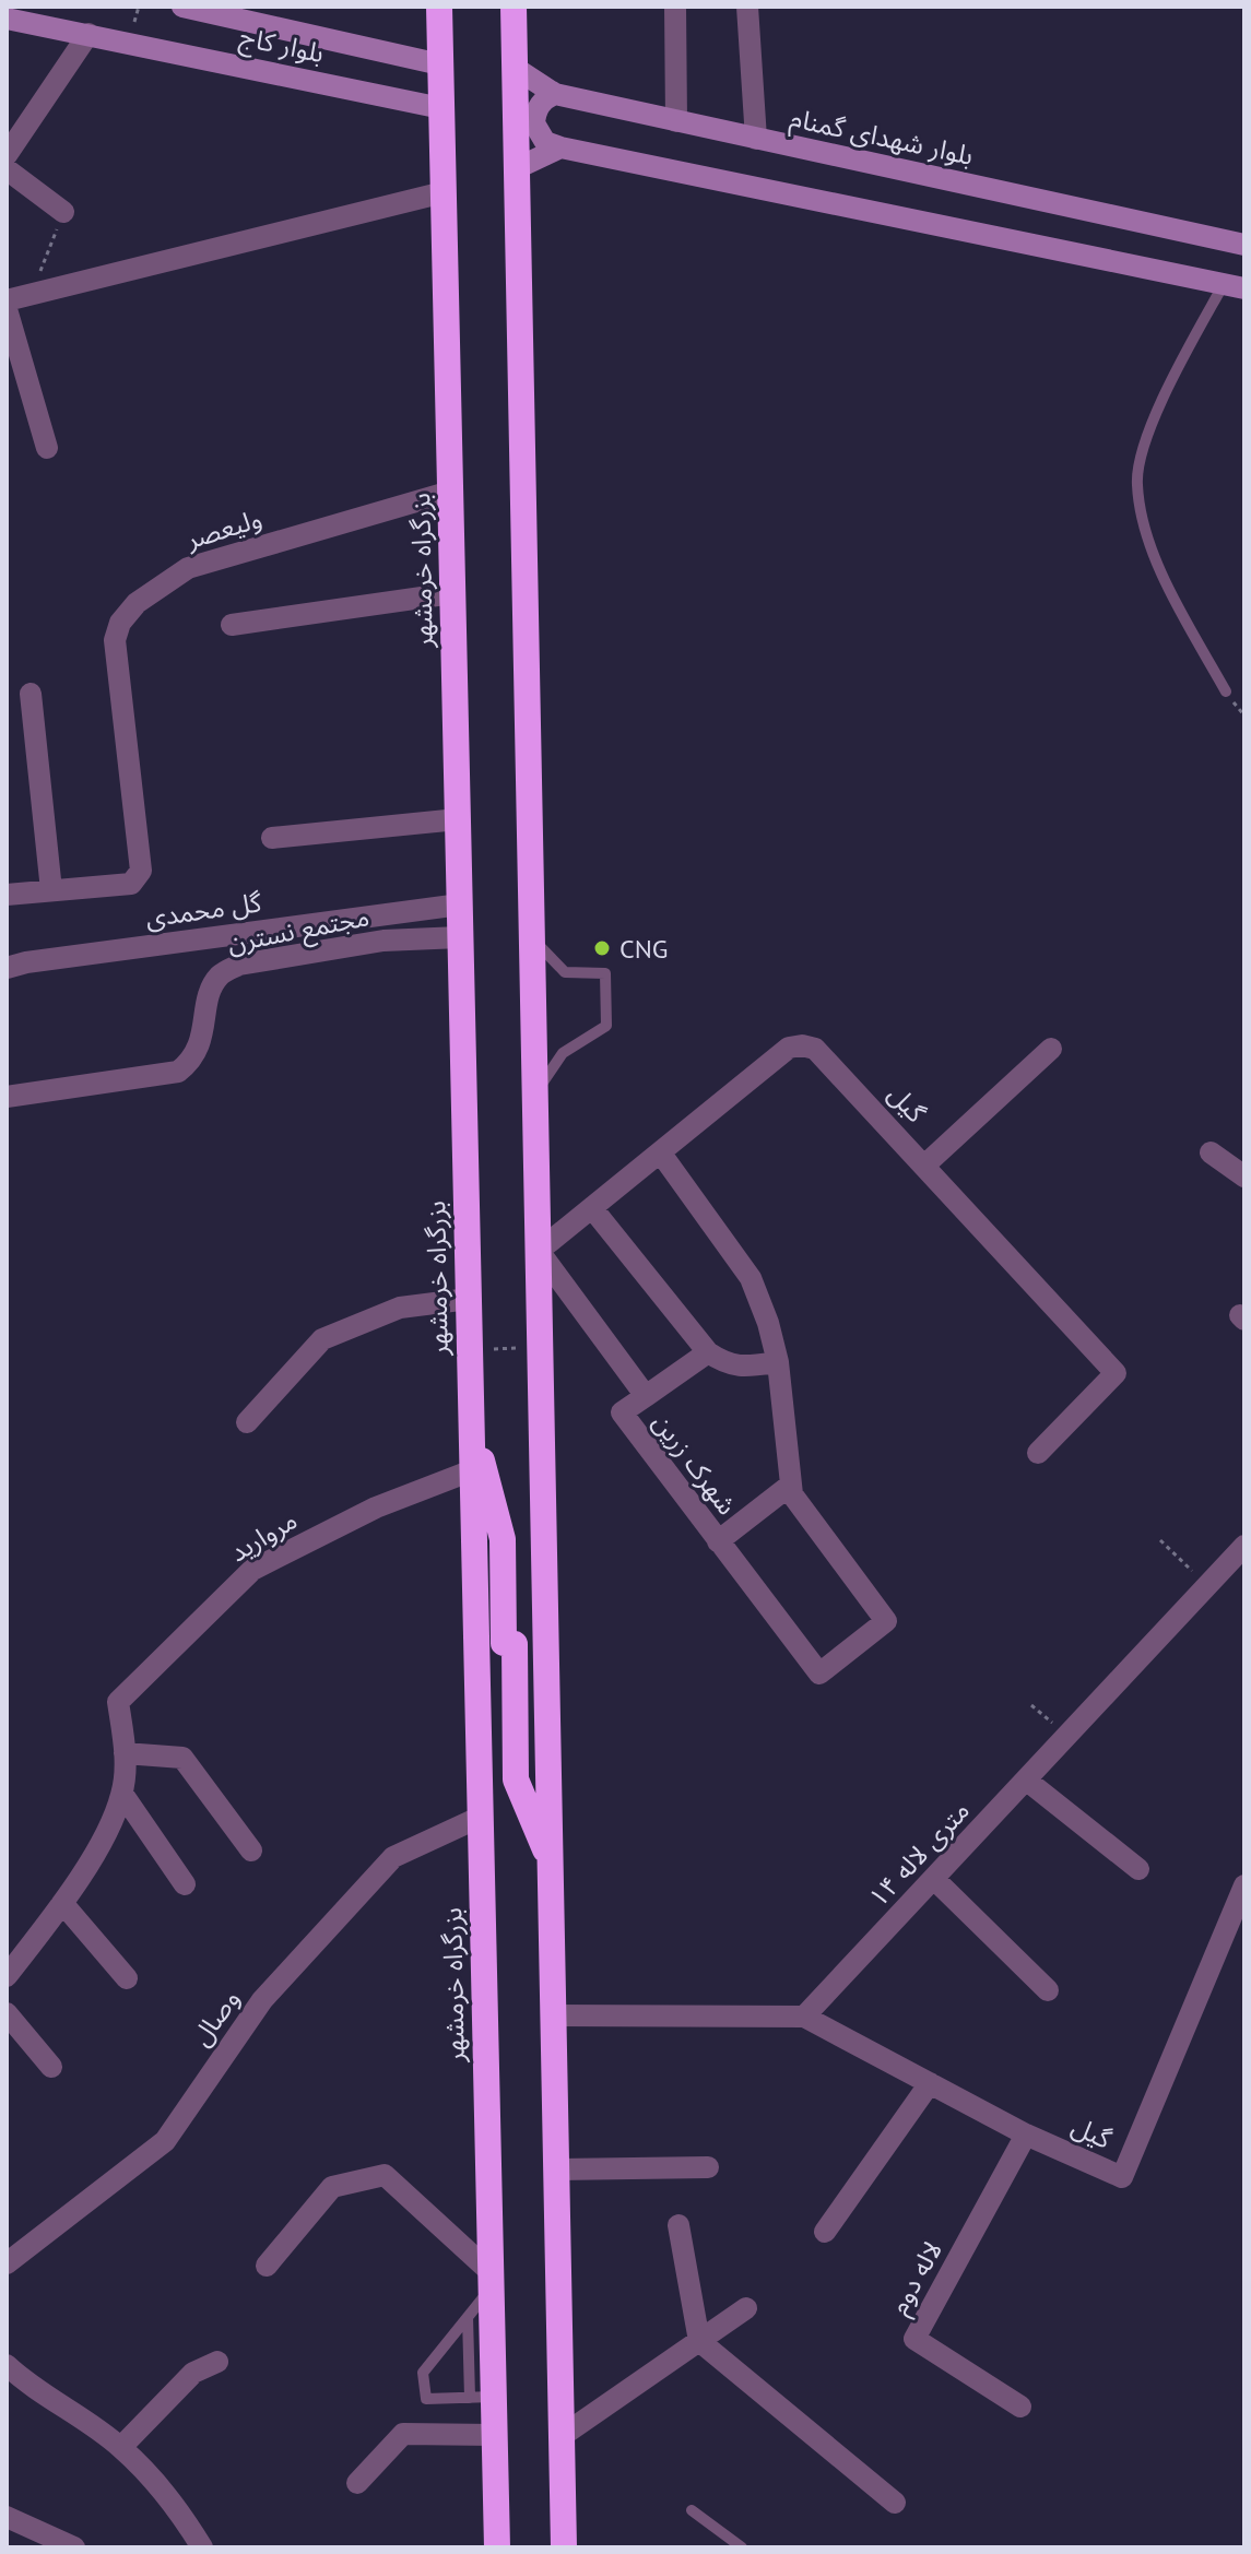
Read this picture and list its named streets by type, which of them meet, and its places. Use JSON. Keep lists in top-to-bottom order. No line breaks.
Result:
{"streets":{"highway":["بزرگراه خرمشهر"],"main road":["بلوار کاج","بلوار شهدای گمنام"],"street":["ولیعصر","گل محمدی","مجتمع نسترن","گیل","شهرک زرین","مروارید","۱۴ متری لاله","وصال","لاله دوم"]},"crossings":[["بلوار کاج","بزرگراه خرمشهر"],["ولیعصر","بزرگراه خرمشهر"],["بزرگراه خرمشهر","گل محمدی"],["بزرگراه خرمشهر","مجتمع نسترن"],["بزرگراه خرمشهر","مروارید"],["بزرگراه خرمشهر","وصال"],["گیل","شهرک زرین"],["گیل","۱۴ متری لاله"],["گیل","لاله دوم"]],"places":["CNG"]}
